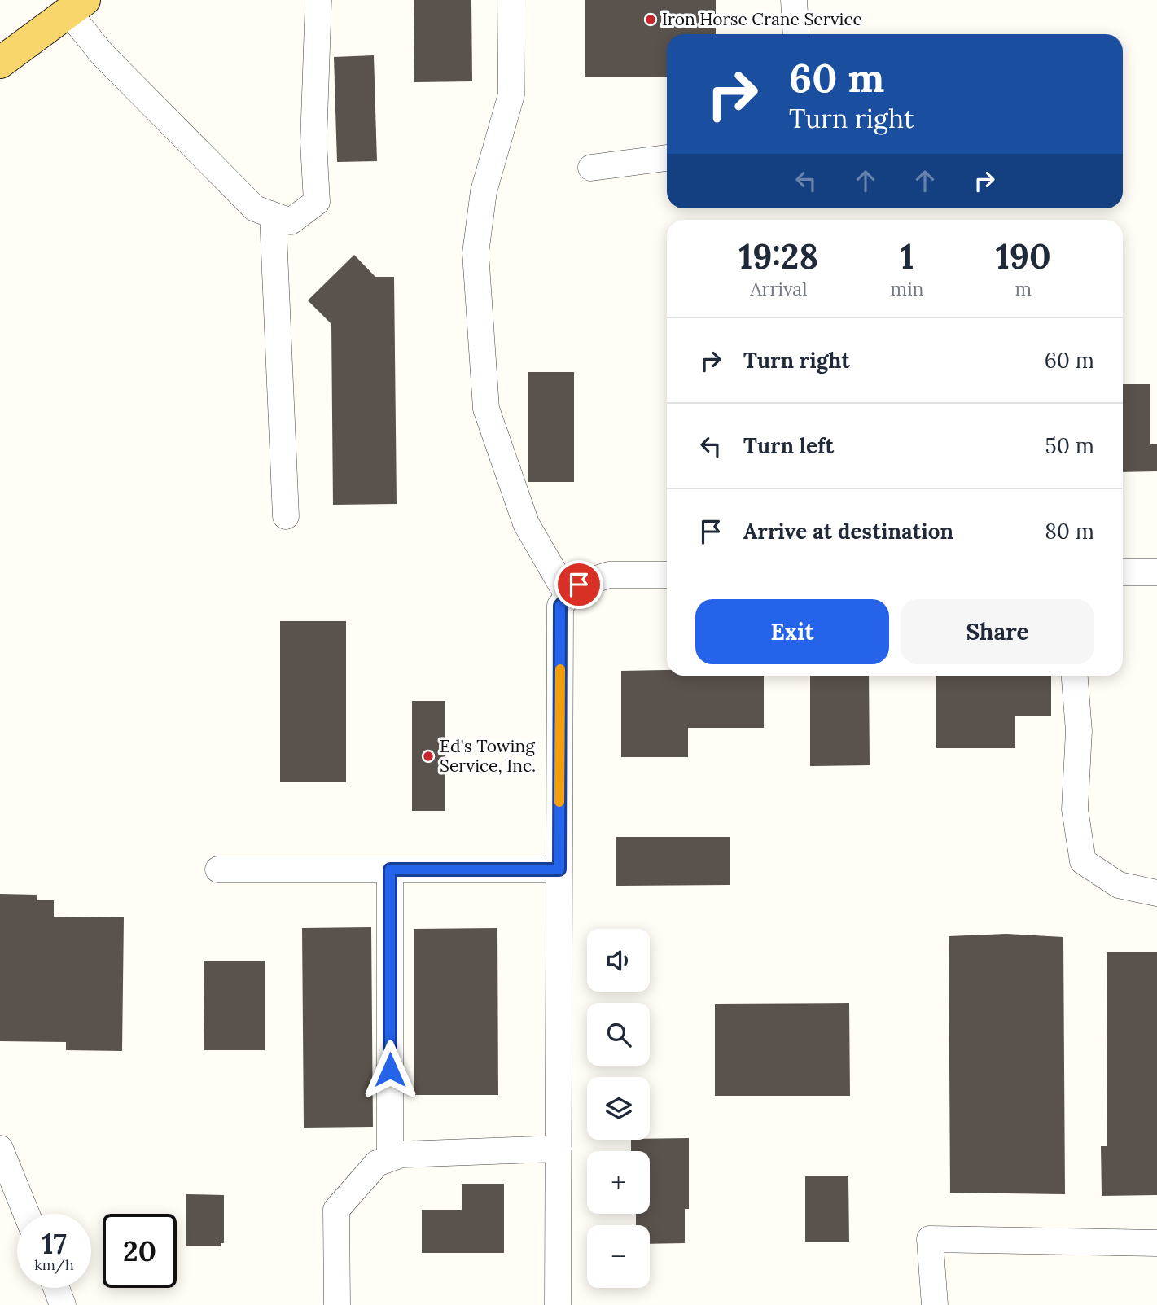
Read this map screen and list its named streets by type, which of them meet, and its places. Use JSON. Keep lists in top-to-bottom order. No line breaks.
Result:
{"places":["Iron Horse Crane Service","Ed's Towing Service, Inc."],"page":{"turn":["60 m","Turn right"],"eta":["19:28","Arrival","1","min","190","m"],"list":[{"name":"Turn right","value":"60 m"},{"name":"Turn left","value":"50 m"},{"name":"Arrive at destination","value":"80 m"}],"buttons":["Exit","Share"],"map_buttons":["+","−"],"speed":"17 km/h","limit":"20"}}
